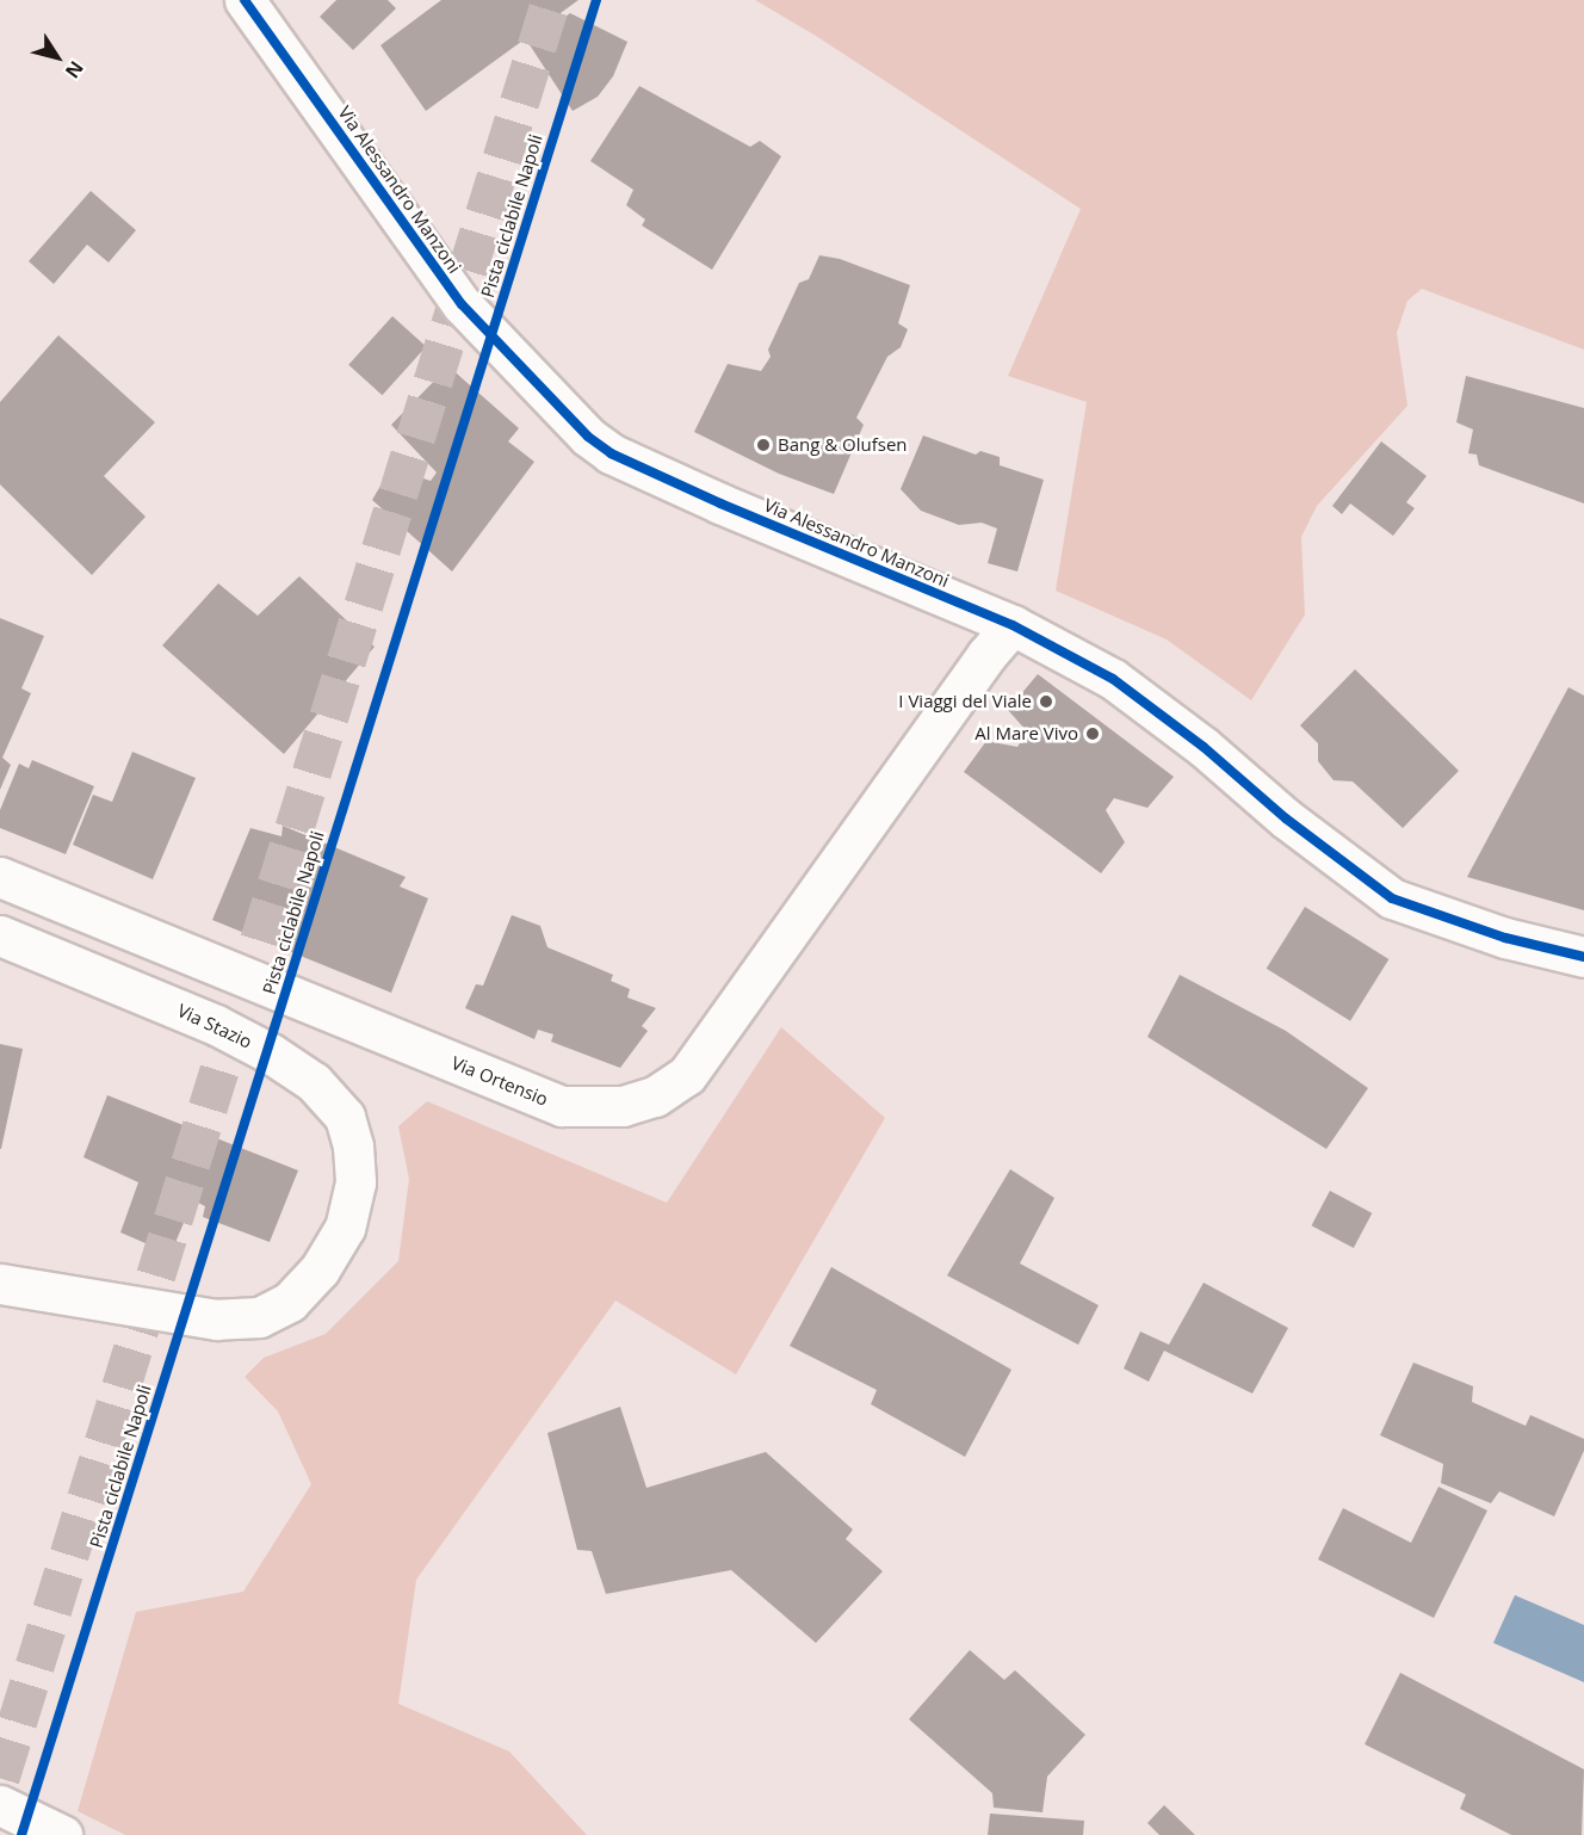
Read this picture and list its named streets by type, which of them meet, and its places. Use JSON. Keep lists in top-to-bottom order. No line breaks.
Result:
{"streets":{"street":["Via Alessandro Manzoni","Via Stazio","Via Ortensio"],"cycle path":["Pista ciclabile Napoli"]},"crossings":[["Via Alessandro Manzoni","Via Ortensio"]],"places":["Bang & Olufsen","I Viaggi del Viale","Al Mare Vivo"],"north":"bottom right"}
